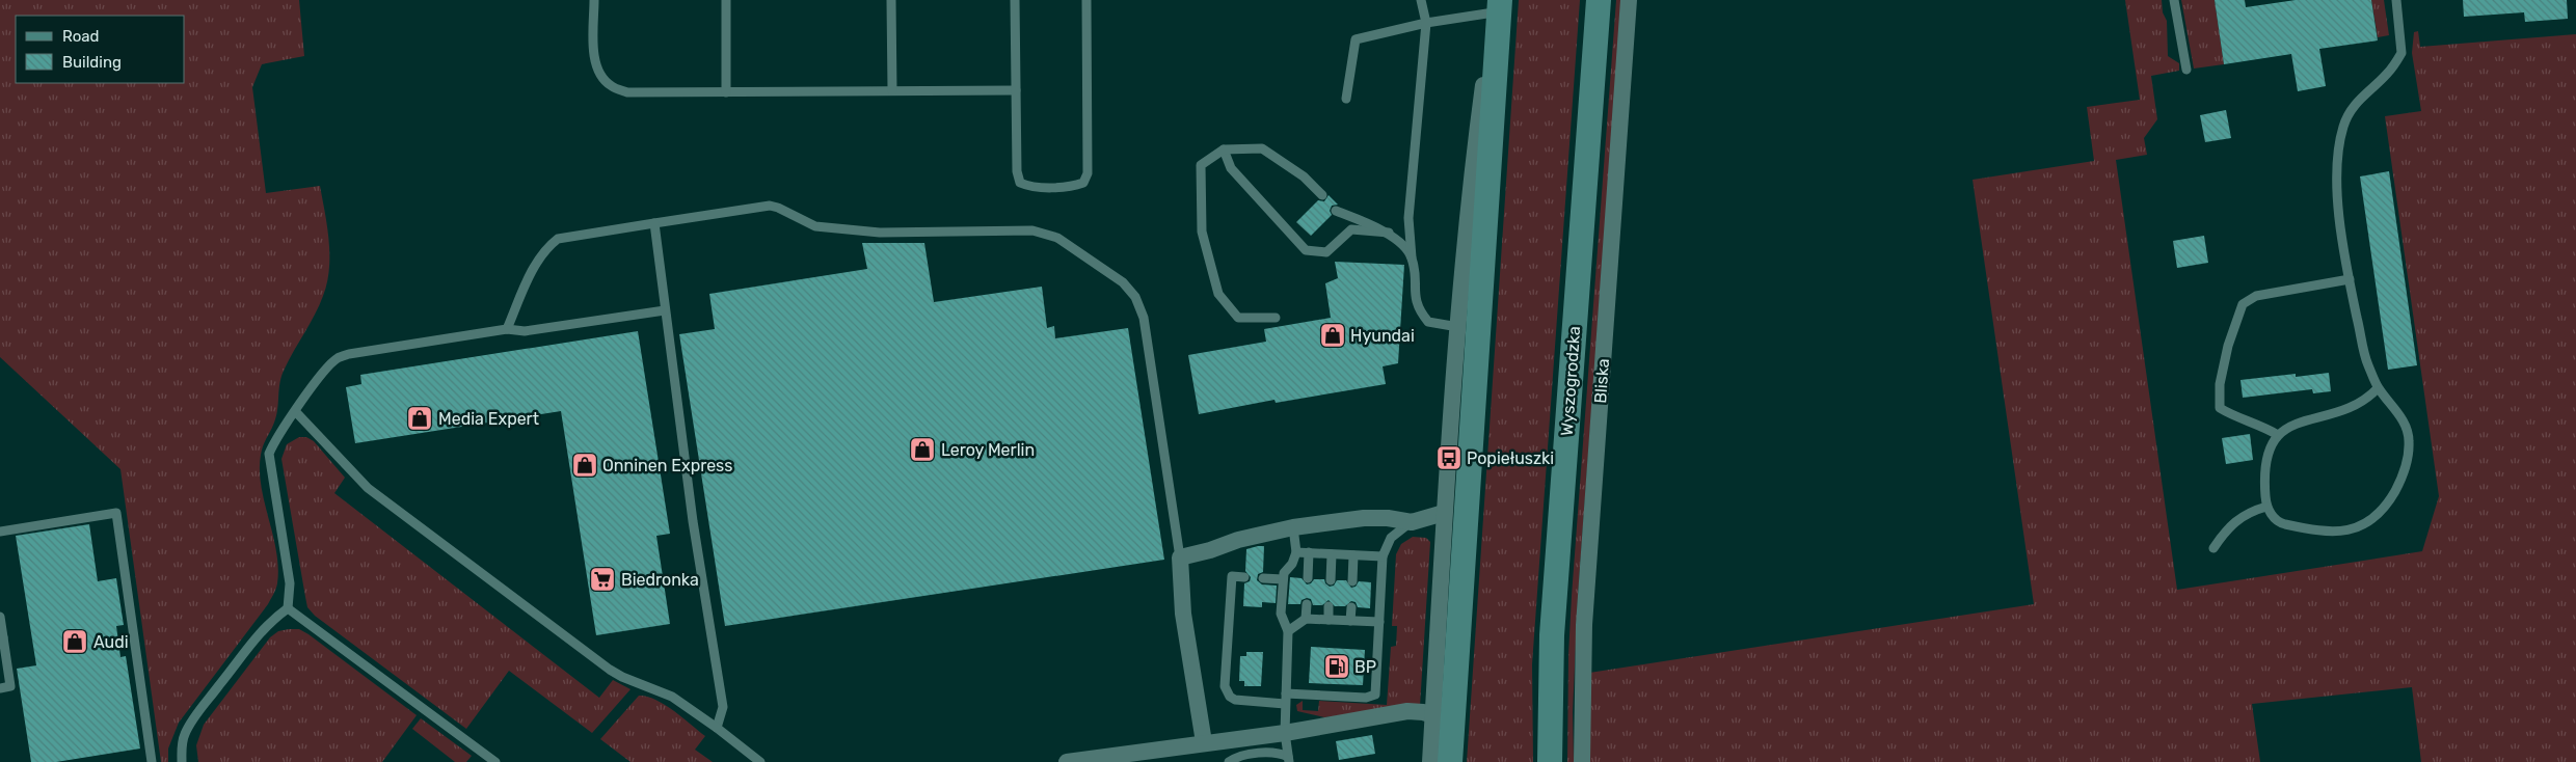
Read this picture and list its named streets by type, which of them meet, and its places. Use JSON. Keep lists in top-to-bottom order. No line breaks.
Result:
{"streets":{"main road":["Wyszogrodzka"],"street":["Bliska"]},"places":{"shop":["Hyundai","Media Expert","Leroy Merlin","Onninen Express","Audi"],"bus stop":["Popiełuszki"],"supermarket":["Biedronka"],"fuel station":["BP"]},"legend":["Road","Building"]}
